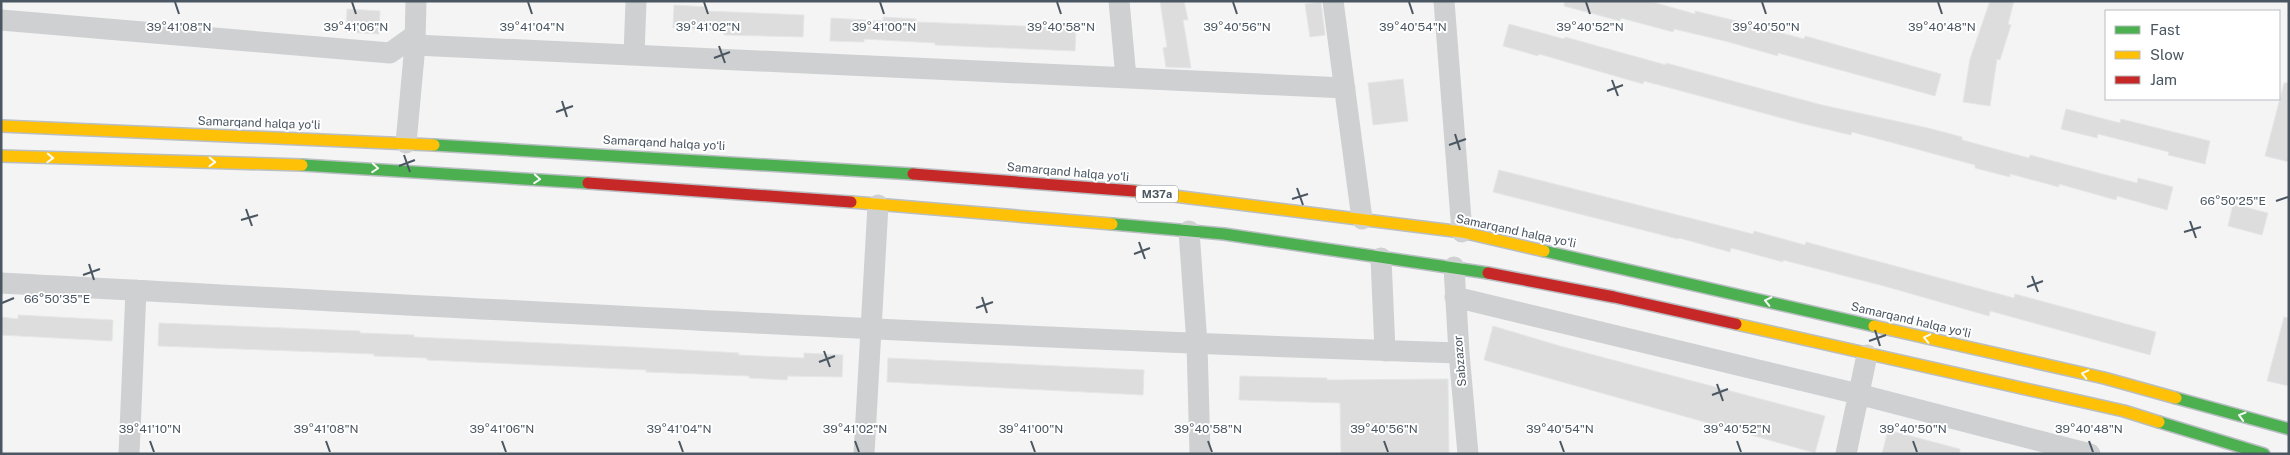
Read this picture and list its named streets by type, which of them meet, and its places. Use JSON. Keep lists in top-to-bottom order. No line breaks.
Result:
{"streets":{"highway":["Samarqand halqa yoʻli","M37a"],"street":["Sabzazor"]},"legend":["Fast","Slow","Jam"],"coordinates":["39°41'04\"N","39°40'56\"N","39°40'50\"N","39°40'48\"N","39°41'08\"N","39°41'06\"N","39°41'02\"N","39°41'00\"N","39°40'58\"N","39°40'54\"N","39°40'52\"N","66°50'25\"E","66°50'35\"E","39°41'10\"N"]}
